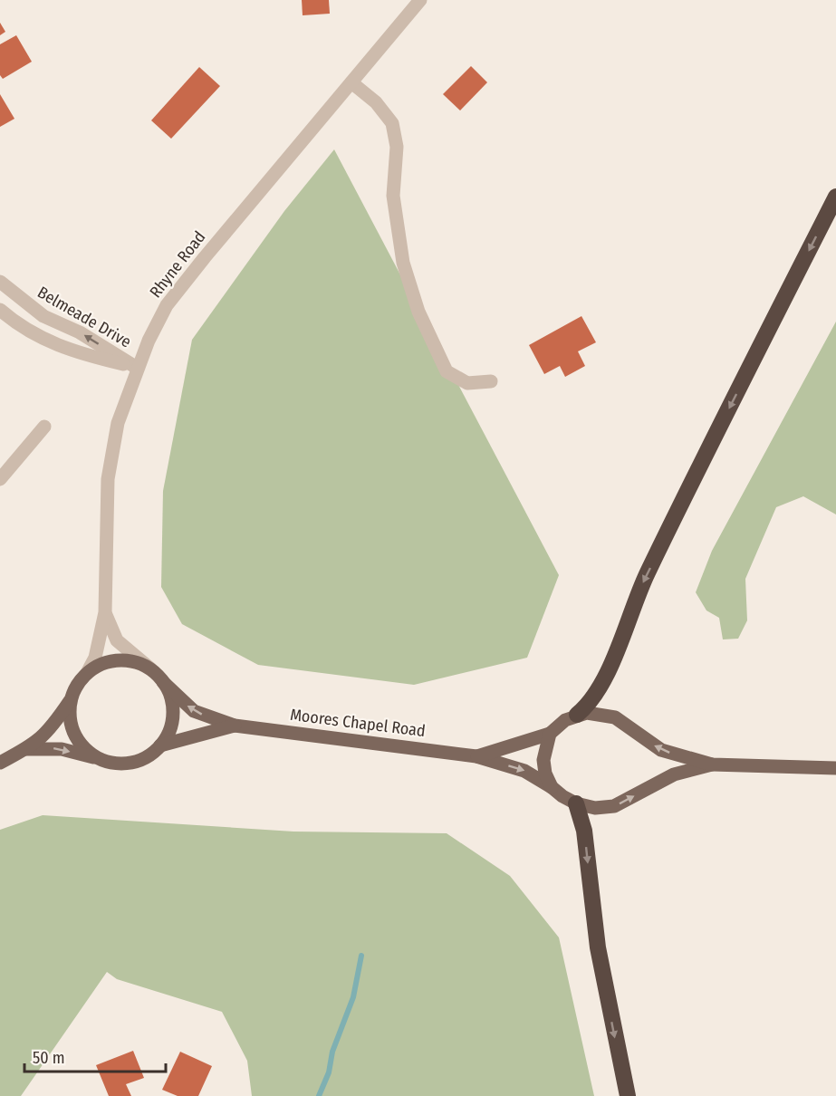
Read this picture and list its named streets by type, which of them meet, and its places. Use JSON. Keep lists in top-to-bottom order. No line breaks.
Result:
{"streets":{"main road":["Moores Chapel Road"],"street":["Rhyne Road","Belmeade Drive"]},"crossings":[["Rhyne Road","Belmeade Drive"],["Rhyne Road","Moores Chapel Road"]],"scale_bar":"50 m"}
